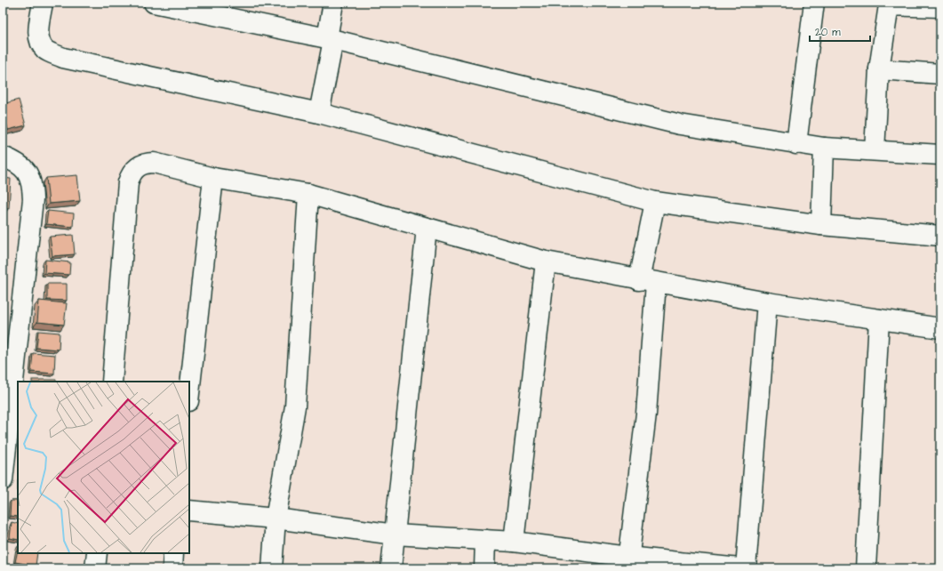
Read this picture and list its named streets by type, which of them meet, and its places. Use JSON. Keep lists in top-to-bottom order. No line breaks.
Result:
{"scale_bar":"20 m"}
